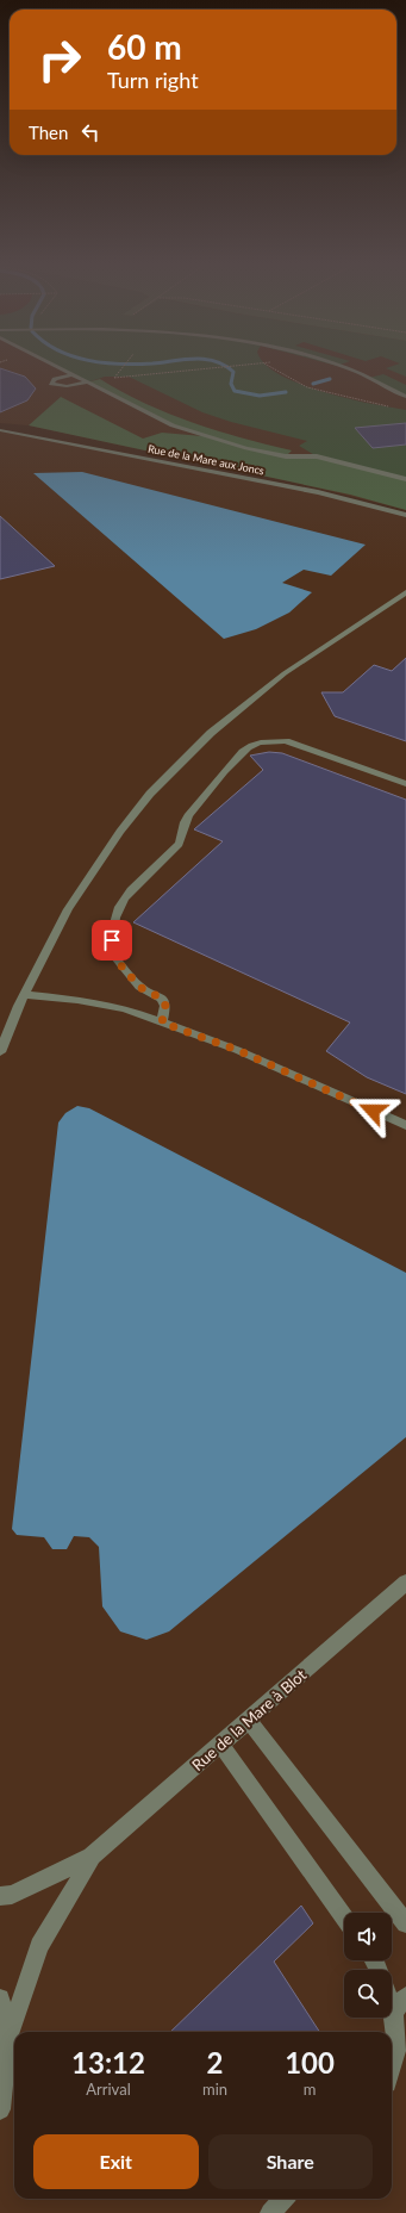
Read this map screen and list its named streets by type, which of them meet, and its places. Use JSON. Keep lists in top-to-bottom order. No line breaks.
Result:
{"streets":{"street":["Rue de la Mare aux Joncs","Rue de la Mare à Blot"]},"page":{"turn":["60 m","Turn right"],"then":"Then","eta":["13:12","Arrival","2","min","100","m"],"buttons":["Exit","Share"]}}
